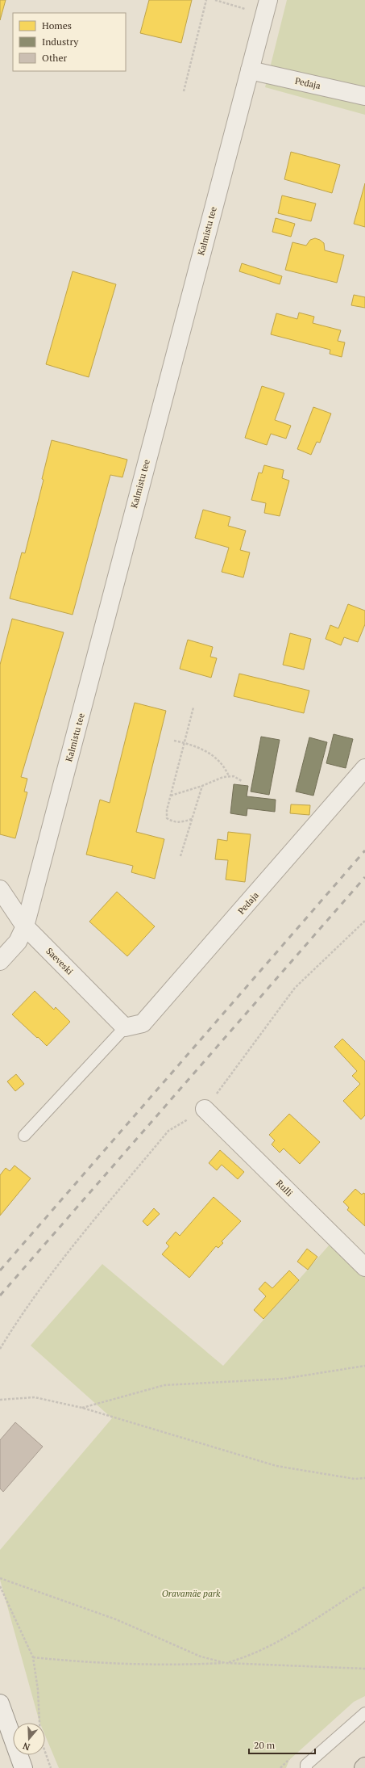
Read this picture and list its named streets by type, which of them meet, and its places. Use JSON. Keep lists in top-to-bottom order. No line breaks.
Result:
{"streets":{"street":["Pedaja","Kalmistu tee","Saeveski","Rulli"]},"crossings":[["Pedaja","Kalmistu tee"],["Pedaja","Saeveski"],["Kalmistu tee","Saeveski"]],"parks":["Oravamäe park"],"legend":["Homes","Industry","Other"],"scale_bar":"20 m","north":"bottom"}
